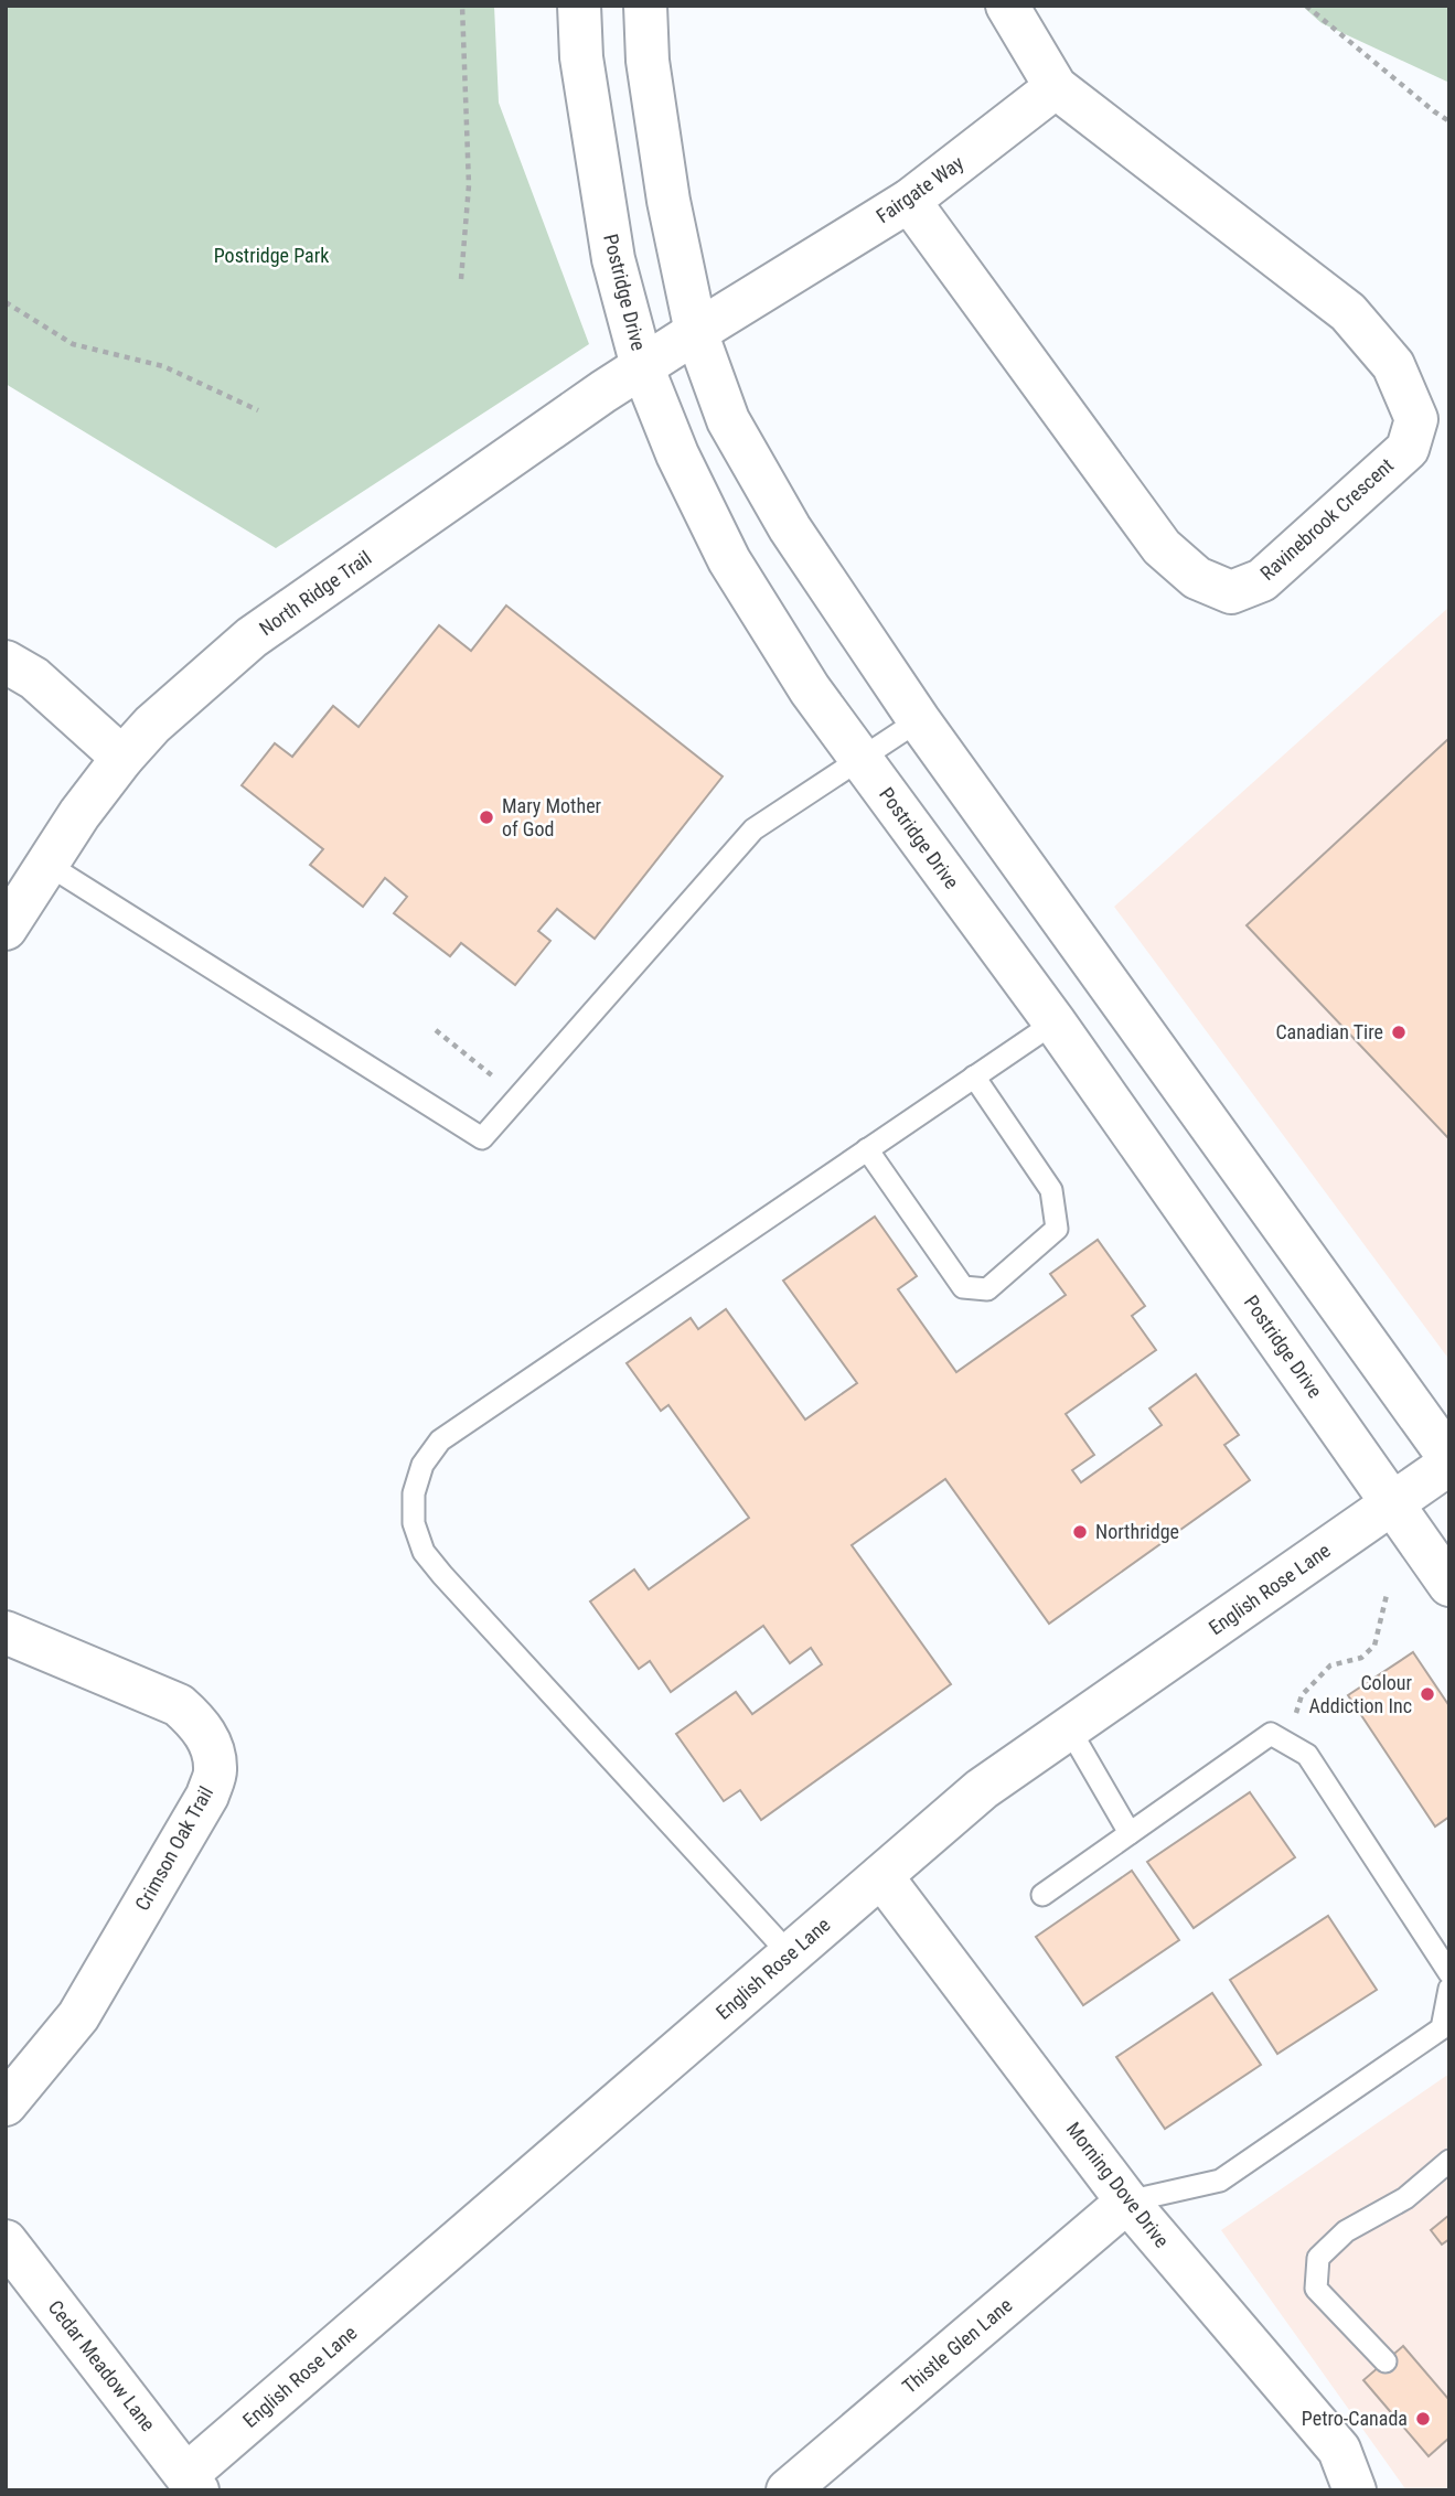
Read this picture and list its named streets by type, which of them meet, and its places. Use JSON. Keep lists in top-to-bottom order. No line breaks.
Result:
{"streets":{"street":["Fairgate Way","Postridge Drive","Ravinebrook Crescent","North Ridge Trail","English Rose Lane","Crimson Oak Trail","Morning Dove Drive","Thistle Glen Lane","Cedar Meadow Lane"]},"crossings":[["Fairgate Way","Ravinebrook Crescent"],["Fairgate Way","North Ridge Trail"],["Postridge Drive","North Ridge Trail"],["Postridge Drive","English Rose Lane"],["English Rose Lane","Morning Dove Drive"],["English Rose Lane","Cedar Meadow Lane"],["Morning Dove Drive","Thistle Glen Lane"]],"parks":["Postridge Park"],"places":["Mary Mother of God","Canadian Tire","Northridge","Colour Addiction Inc","Petro-Canada"]}
